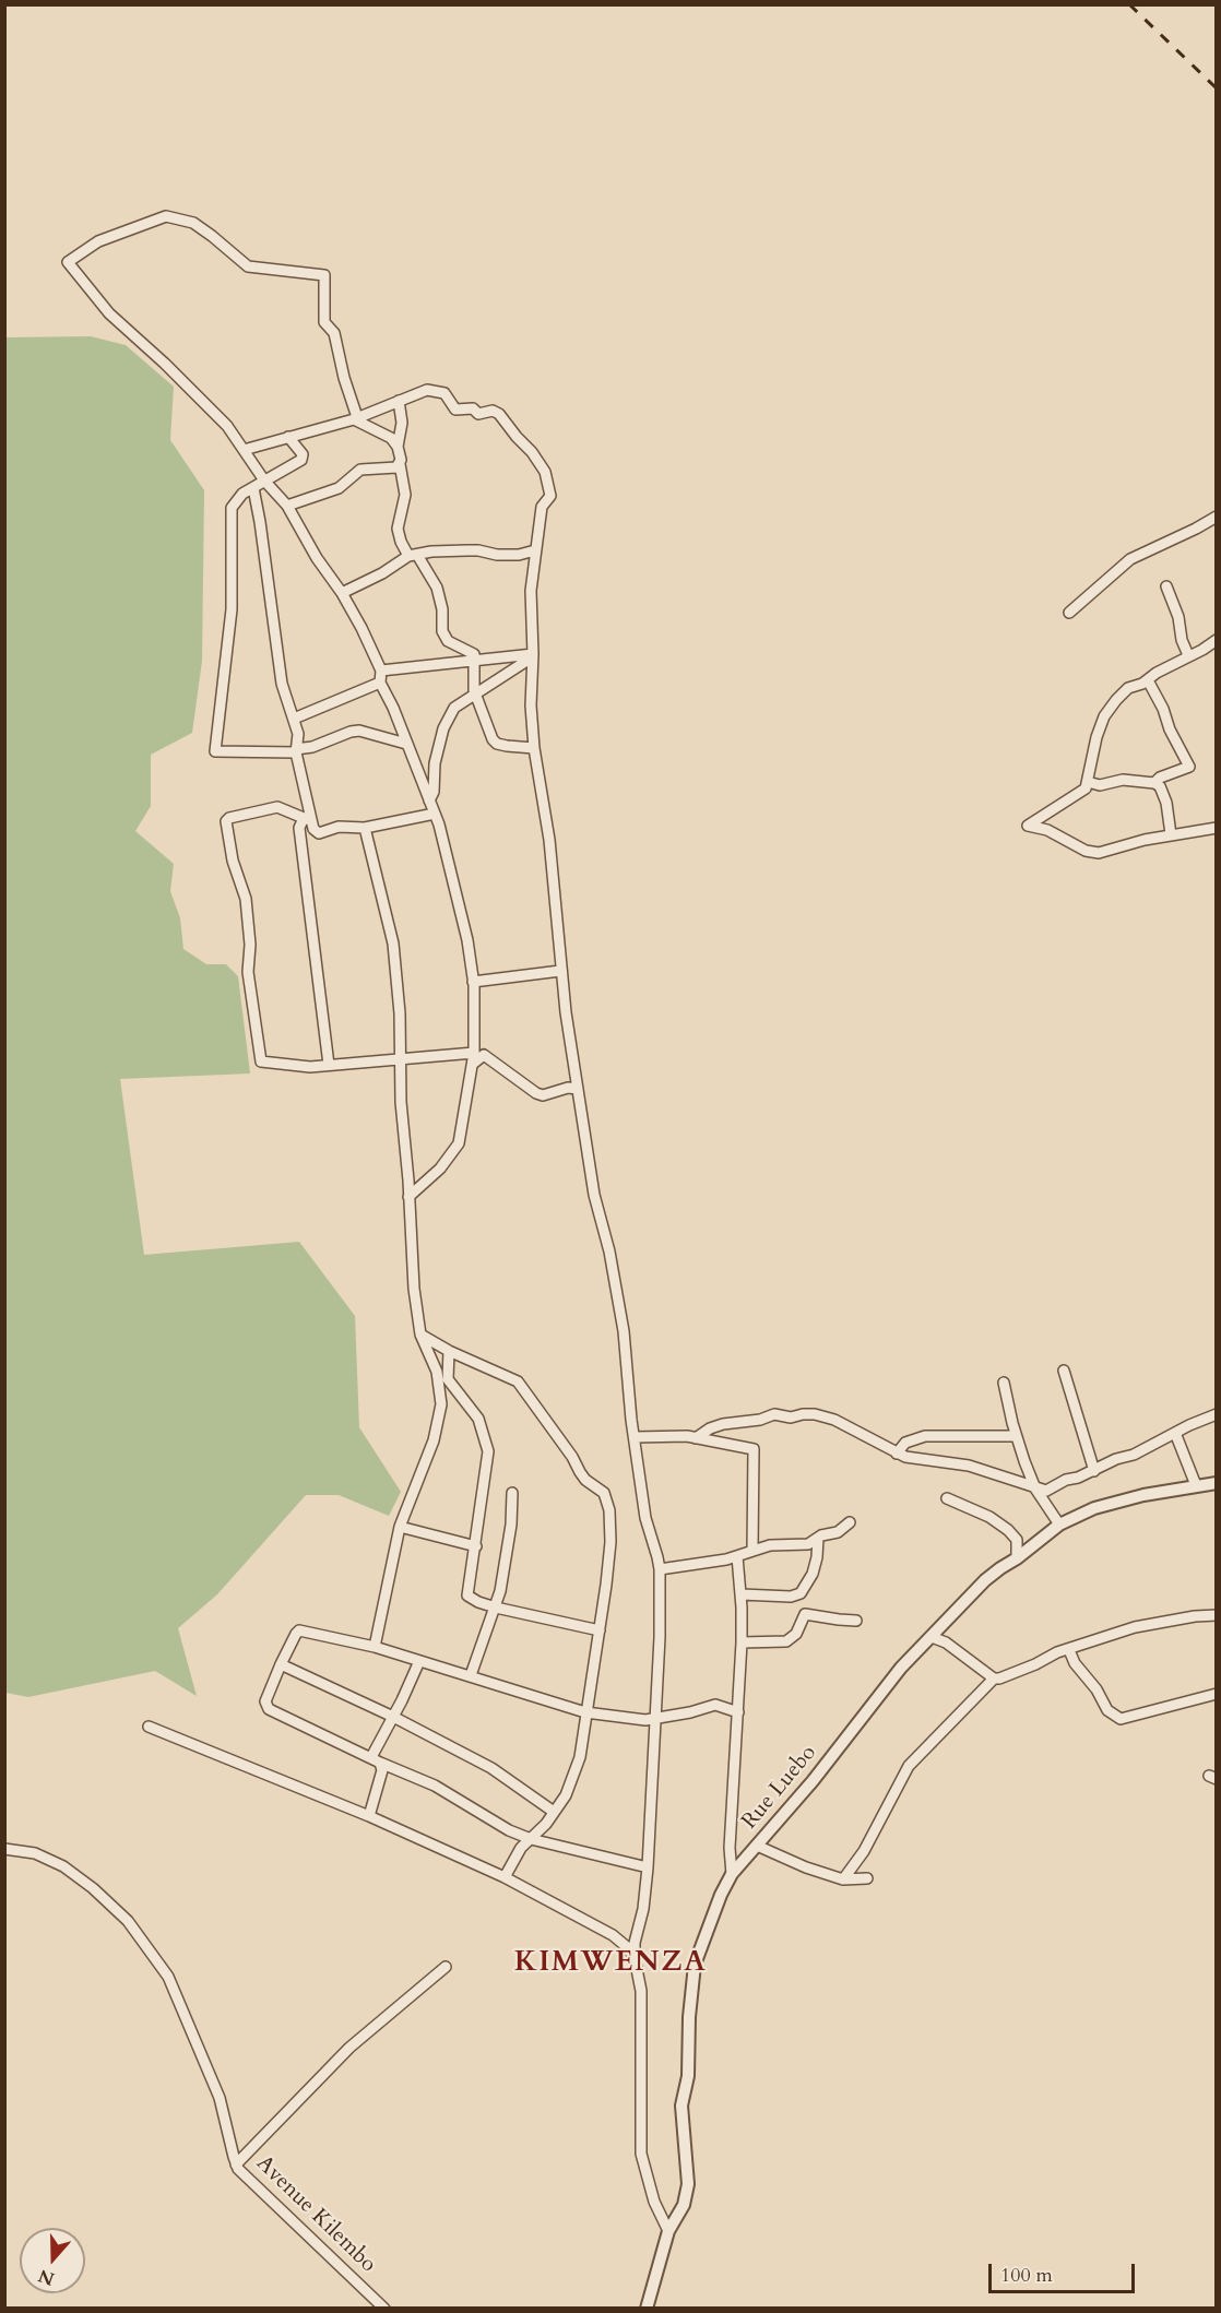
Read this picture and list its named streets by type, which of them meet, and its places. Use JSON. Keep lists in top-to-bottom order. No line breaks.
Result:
{"streets":{"street":["Rue Luebo","Avenue Kilembo"]},"districts":["KIMWENZA"],"scale_bar":"100 m","north":"bottom"}
